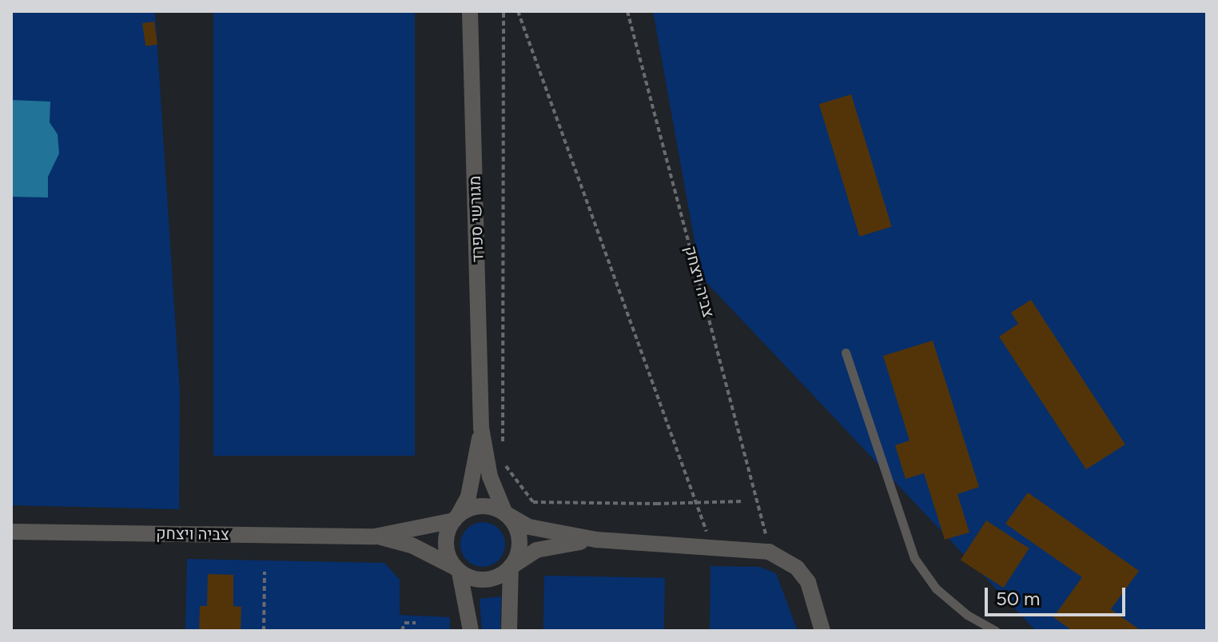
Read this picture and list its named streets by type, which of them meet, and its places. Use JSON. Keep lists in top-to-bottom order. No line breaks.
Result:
{"streets":{"street":["מגורשי ספרד","צביה ויצחק"]},"crossings":[["מגורשי ספרד","צביה ויצחק"]],"scale_bar":"50 m"}
